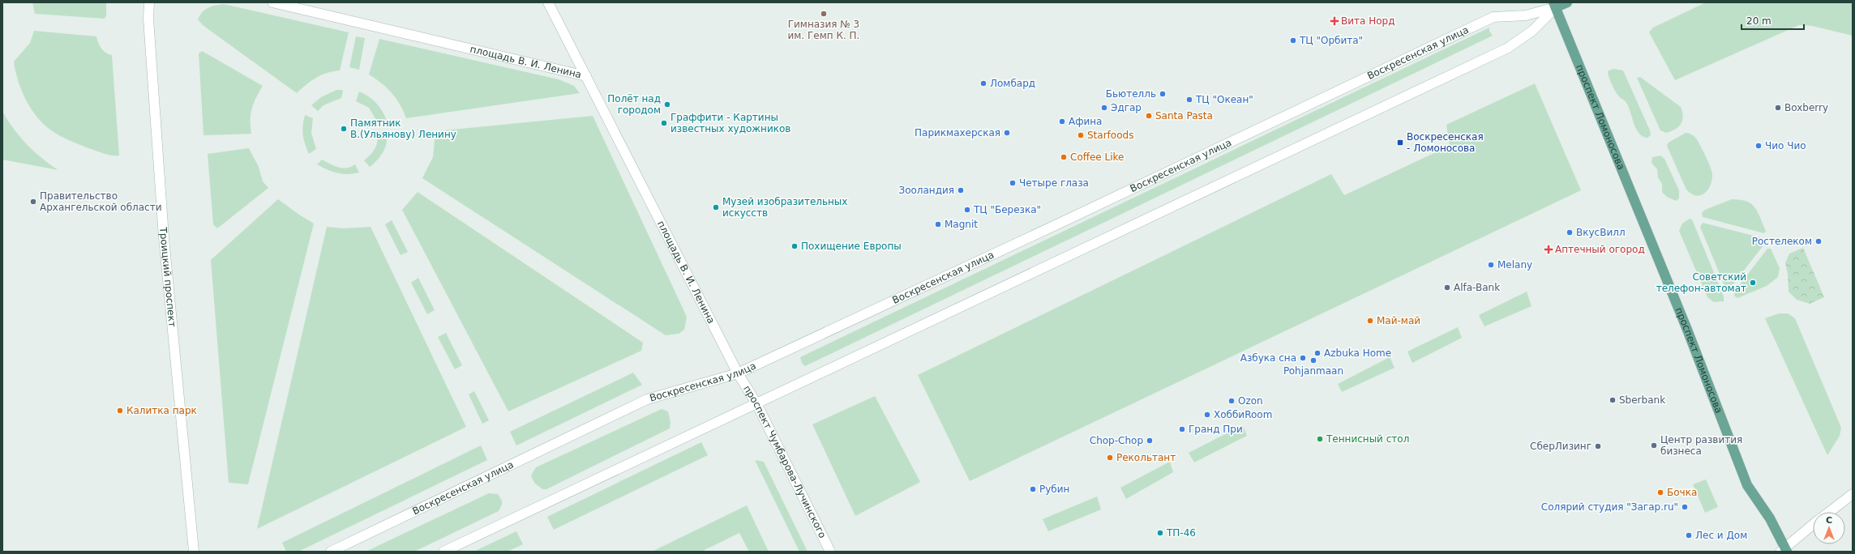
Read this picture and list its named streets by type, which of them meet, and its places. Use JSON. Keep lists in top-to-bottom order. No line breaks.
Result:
{"streets":{"main road":["Воскресенская улица","площадь В. И. Ленина","проспект Ломоносова","Троицкий проспект","проспект Чумбарова-Лучинского"]},"crossings":[["Воскресенская улица","площадь В. И. Ленина"],["Воскресенская улица","проспект Ломоносова"],["Воскресенская улица","проспект Чумбарова-Лучинского"],["площадь В. И. Ленина","проспект Чумбарова-Лучинского"]],"places":{"other":["Гимназия № 3 им. Гемп К. П.","ТЦ \"Орбита\"","Ломбард","Бьютелль","ТЦ \"Океан\"","Полёт над городом","Эдгар","Boxberry","Santa Pasta","Афина","Граффити - Картины известных художников","Памятник В.(Ульянову) Ленину","Парикмахерская","Starfoods","Чио Чио","Coffee Like","Четыре глаза","Зооландия","Правительство Архангельской области","Музей изобразительных искусств","ТЦ \"Березка\"","Magnit","ВкусВилл","Ростелеком","Похищение Европы","Melany","Советский телефон-автомат","Alfa-Bank","Май-май","Azbuka Home","Азбука сна","Pohjanmaan","Sberbank","Ozon","Калитка парк","ХоббиRoom","Гранд При","Теннисный стол","Chop-Chop","Центр развития бизнеса","СберЛизинг","Рекольтант","Рубин","Бочка","Солярий студия \"Загар.ru\"","ТП-46","Лес и Дом"],"health":["Вита Норд","Аптечный огород"],"transit":["Воскресенская - Ломоносова"]},"scale_bar":"20 m","north":"top"}
